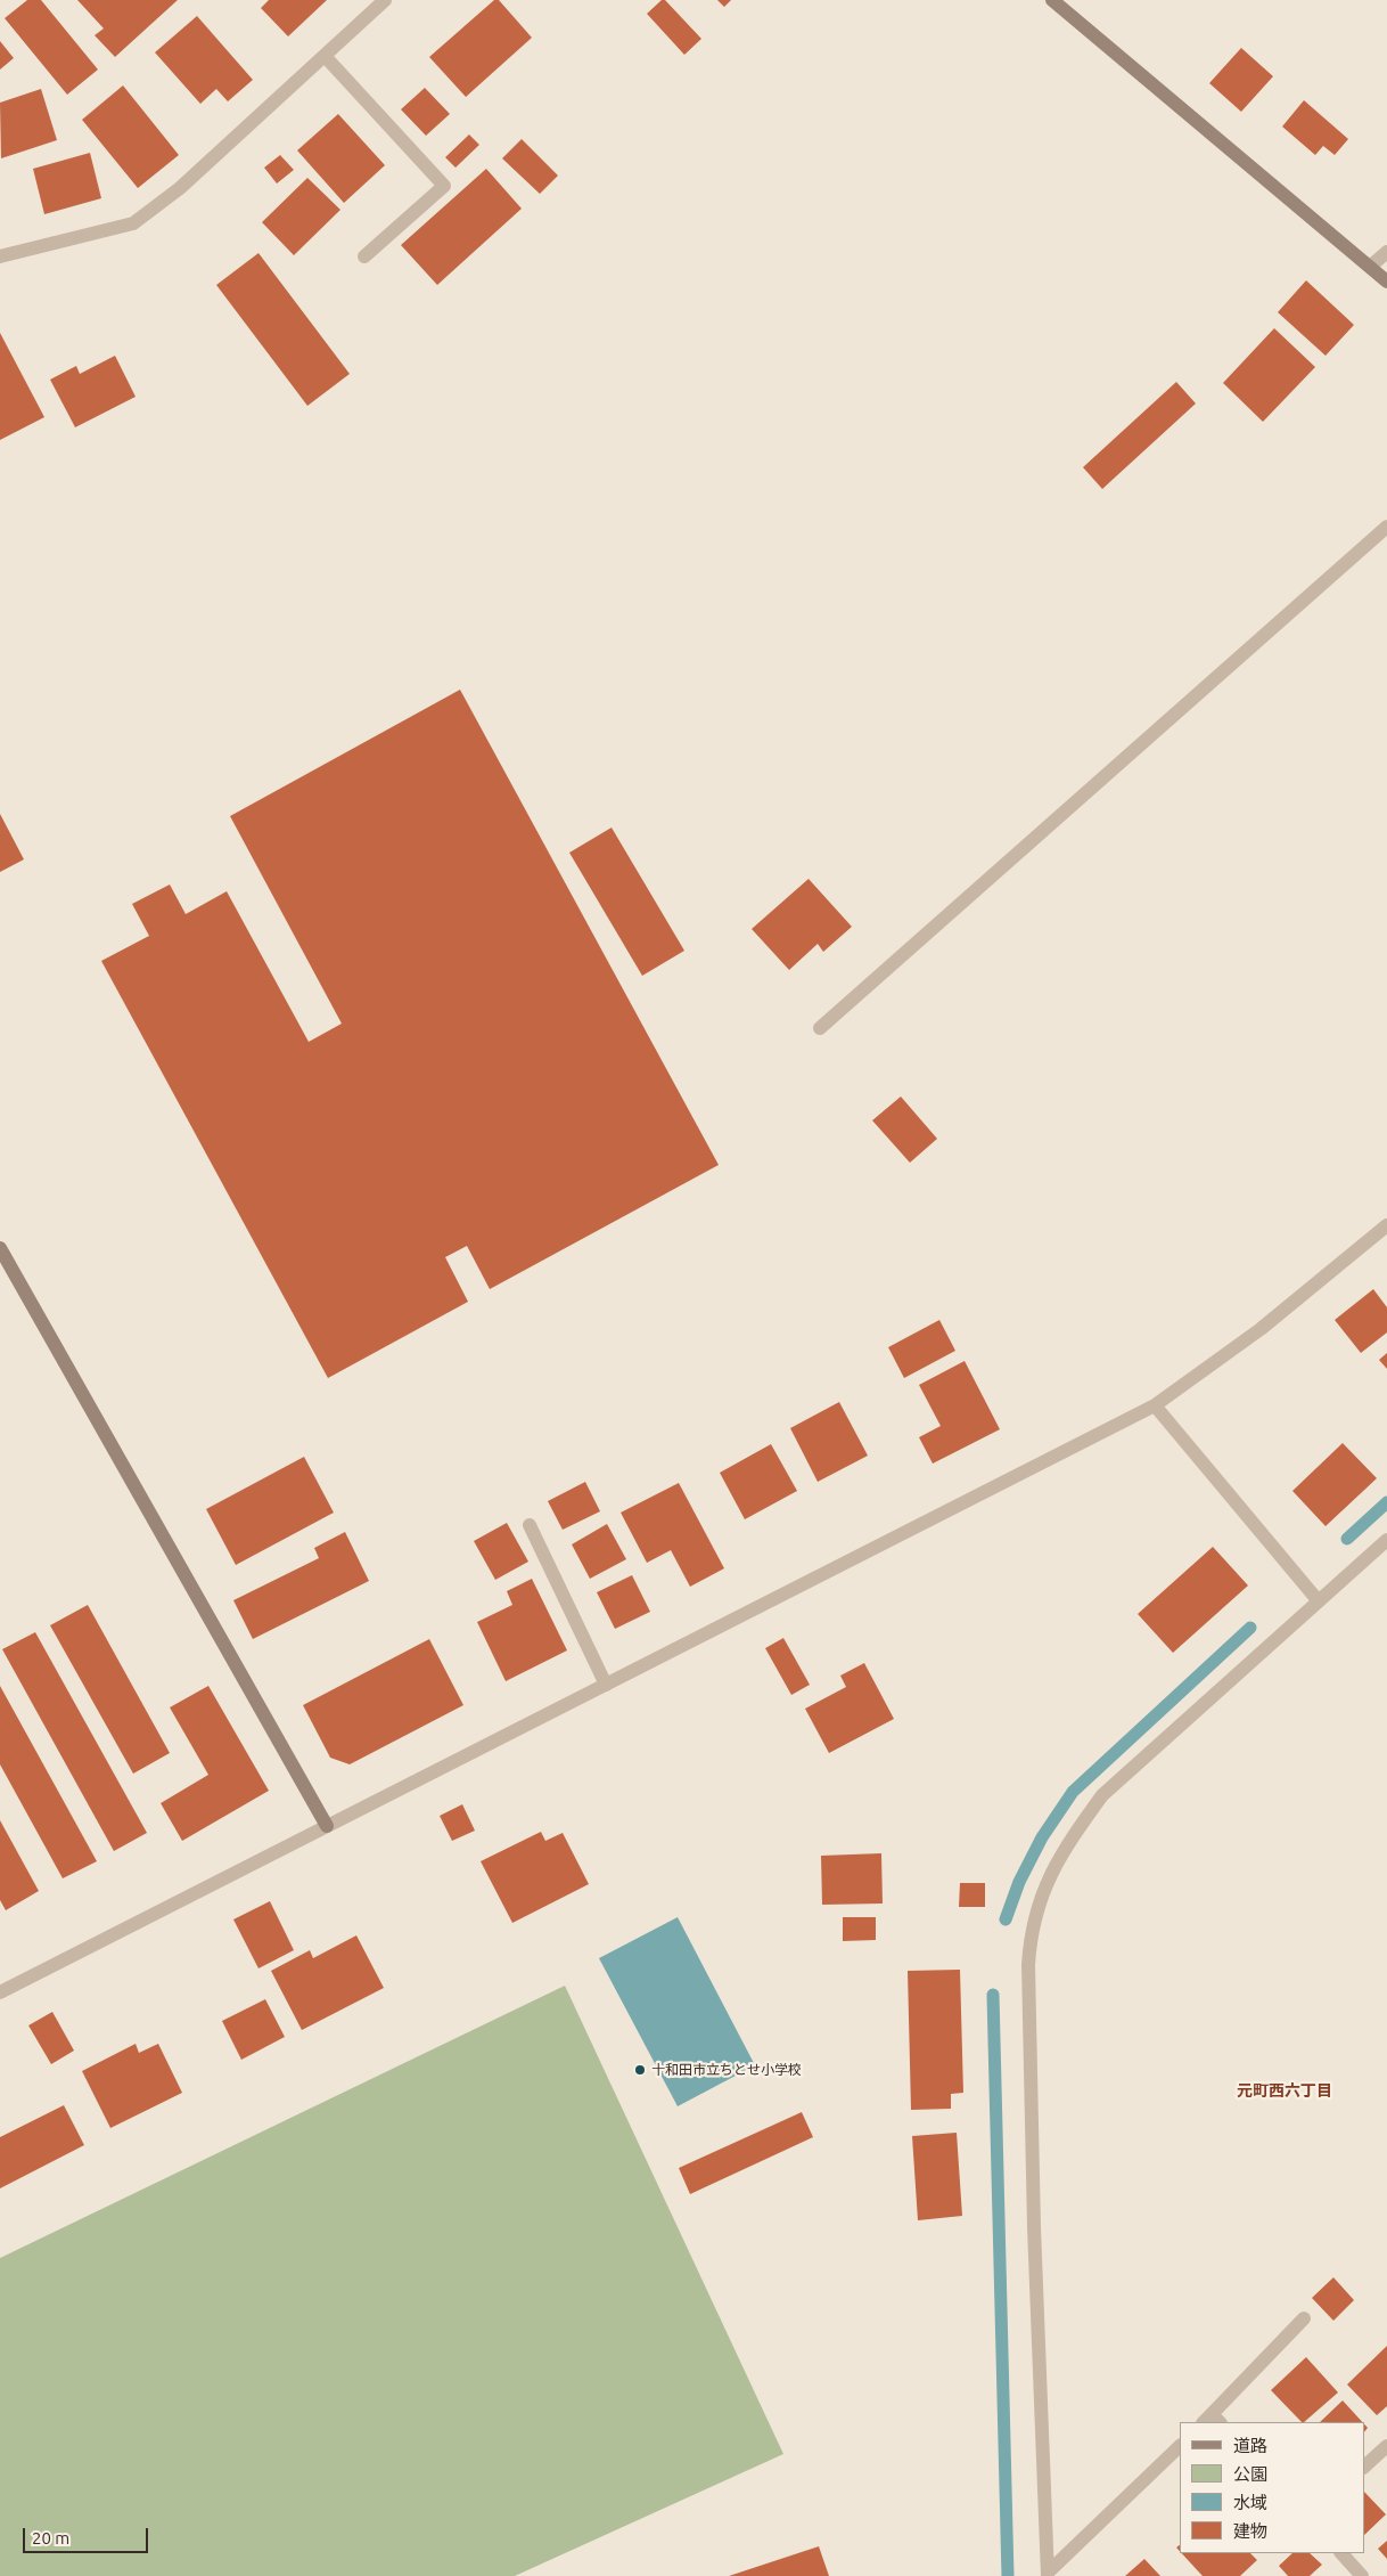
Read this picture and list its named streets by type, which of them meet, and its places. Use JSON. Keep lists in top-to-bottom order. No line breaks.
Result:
{"districts":["元町西六丁目"],"places":["十和田市立ちとせ小学校"],"legend":["道路","公園","水域","建物"],"scale_bar":"20 m"}
